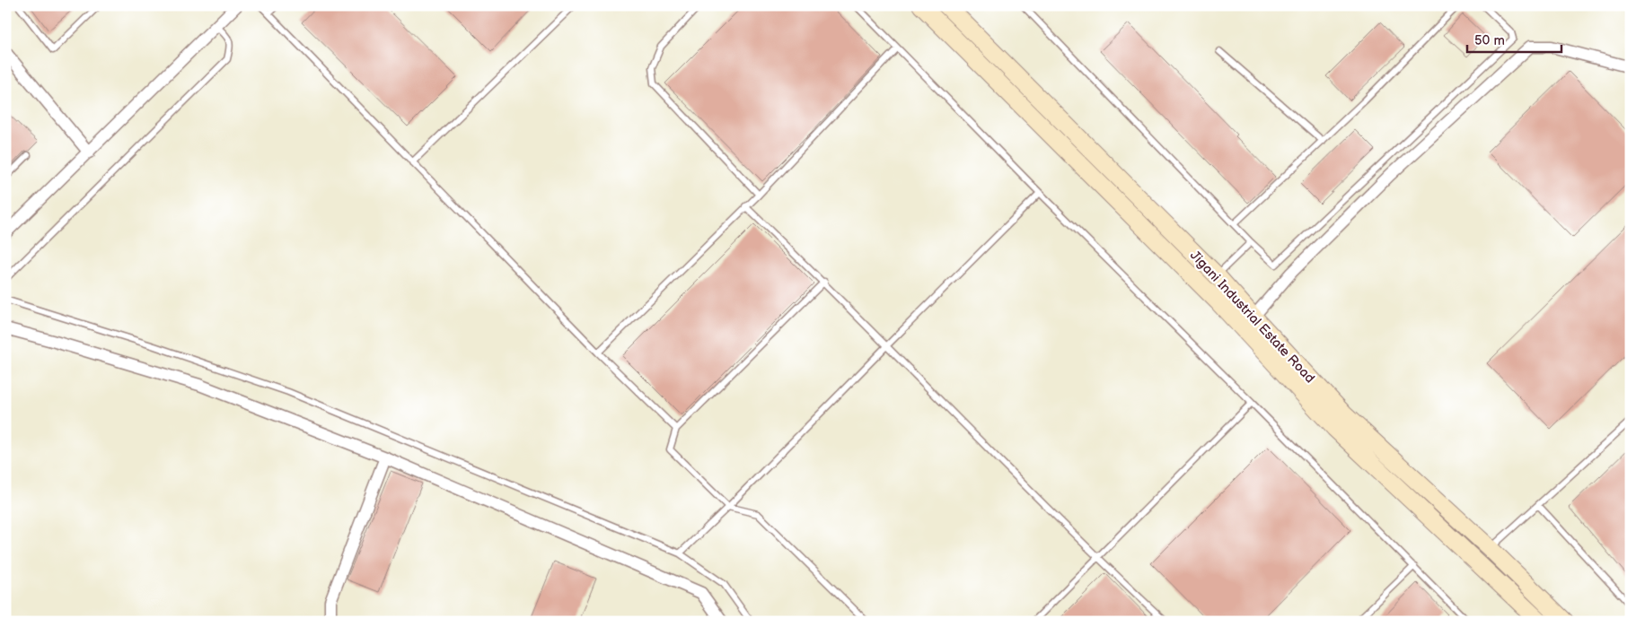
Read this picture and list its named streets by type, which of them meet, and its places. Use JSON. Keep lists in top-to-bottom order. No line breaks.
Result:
{"streets":{"main road":["Jigani Industrial Estate Road"]},"scale_bar":"50 m"}
